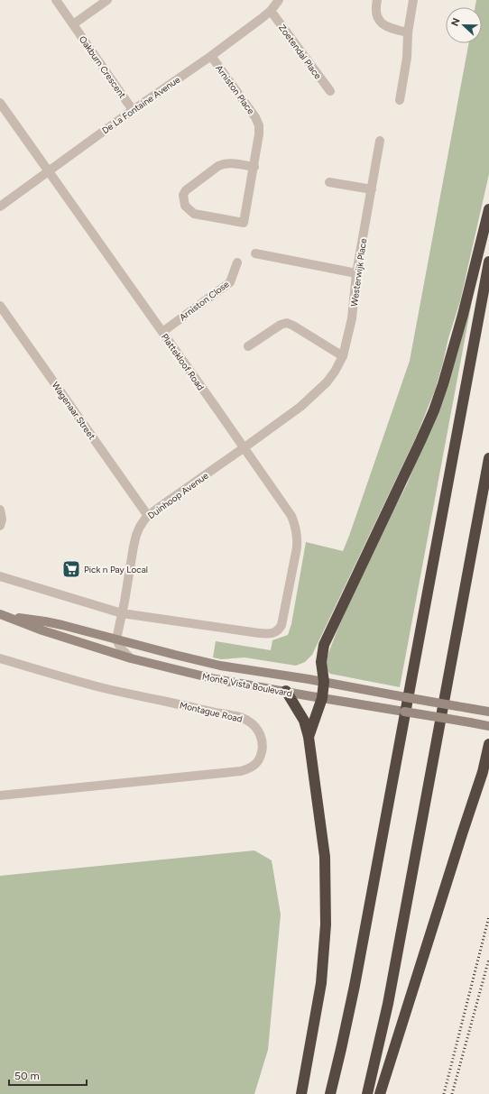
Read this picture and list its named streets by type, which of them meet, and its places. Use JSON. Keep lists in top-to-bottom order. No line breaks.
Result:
{"streets":{"main road":["Monte Vista Boulevard"],"street":["Zoetendal Place","Oakburn Crescent","Arniston Place","De La Fontaine Avenue","Westerwijk Place","Arniston Close","Plattekloof Road","Wagenaar Street","Duinhoop Avenue","Montague Road"]},"crossings":[["Zoetendal Place","De La Fontaine Avenue"],["Oakburn Crescent","De La Fontaine Avenue"],["Arniston Place","De La Fontaine Avenue"],["De La Fontaine Avenue","Plattekloof Road"],["Westerwijk Place","Plattekloof Road"],["Westerwijk Place","Duinhoop Avenue"],["Arniston Close","Plattekloof Road"],["Plattekloof Road","Duinhoop Avenue"],["Wagenaar Street","Duinhoop Avenue"],["Duinhoop Avenue","Monte Vista Boulevard"]],"places":{"supermarket":["Pick n Pay Local"]},"scale_bar":"50 m","north":"left"}
